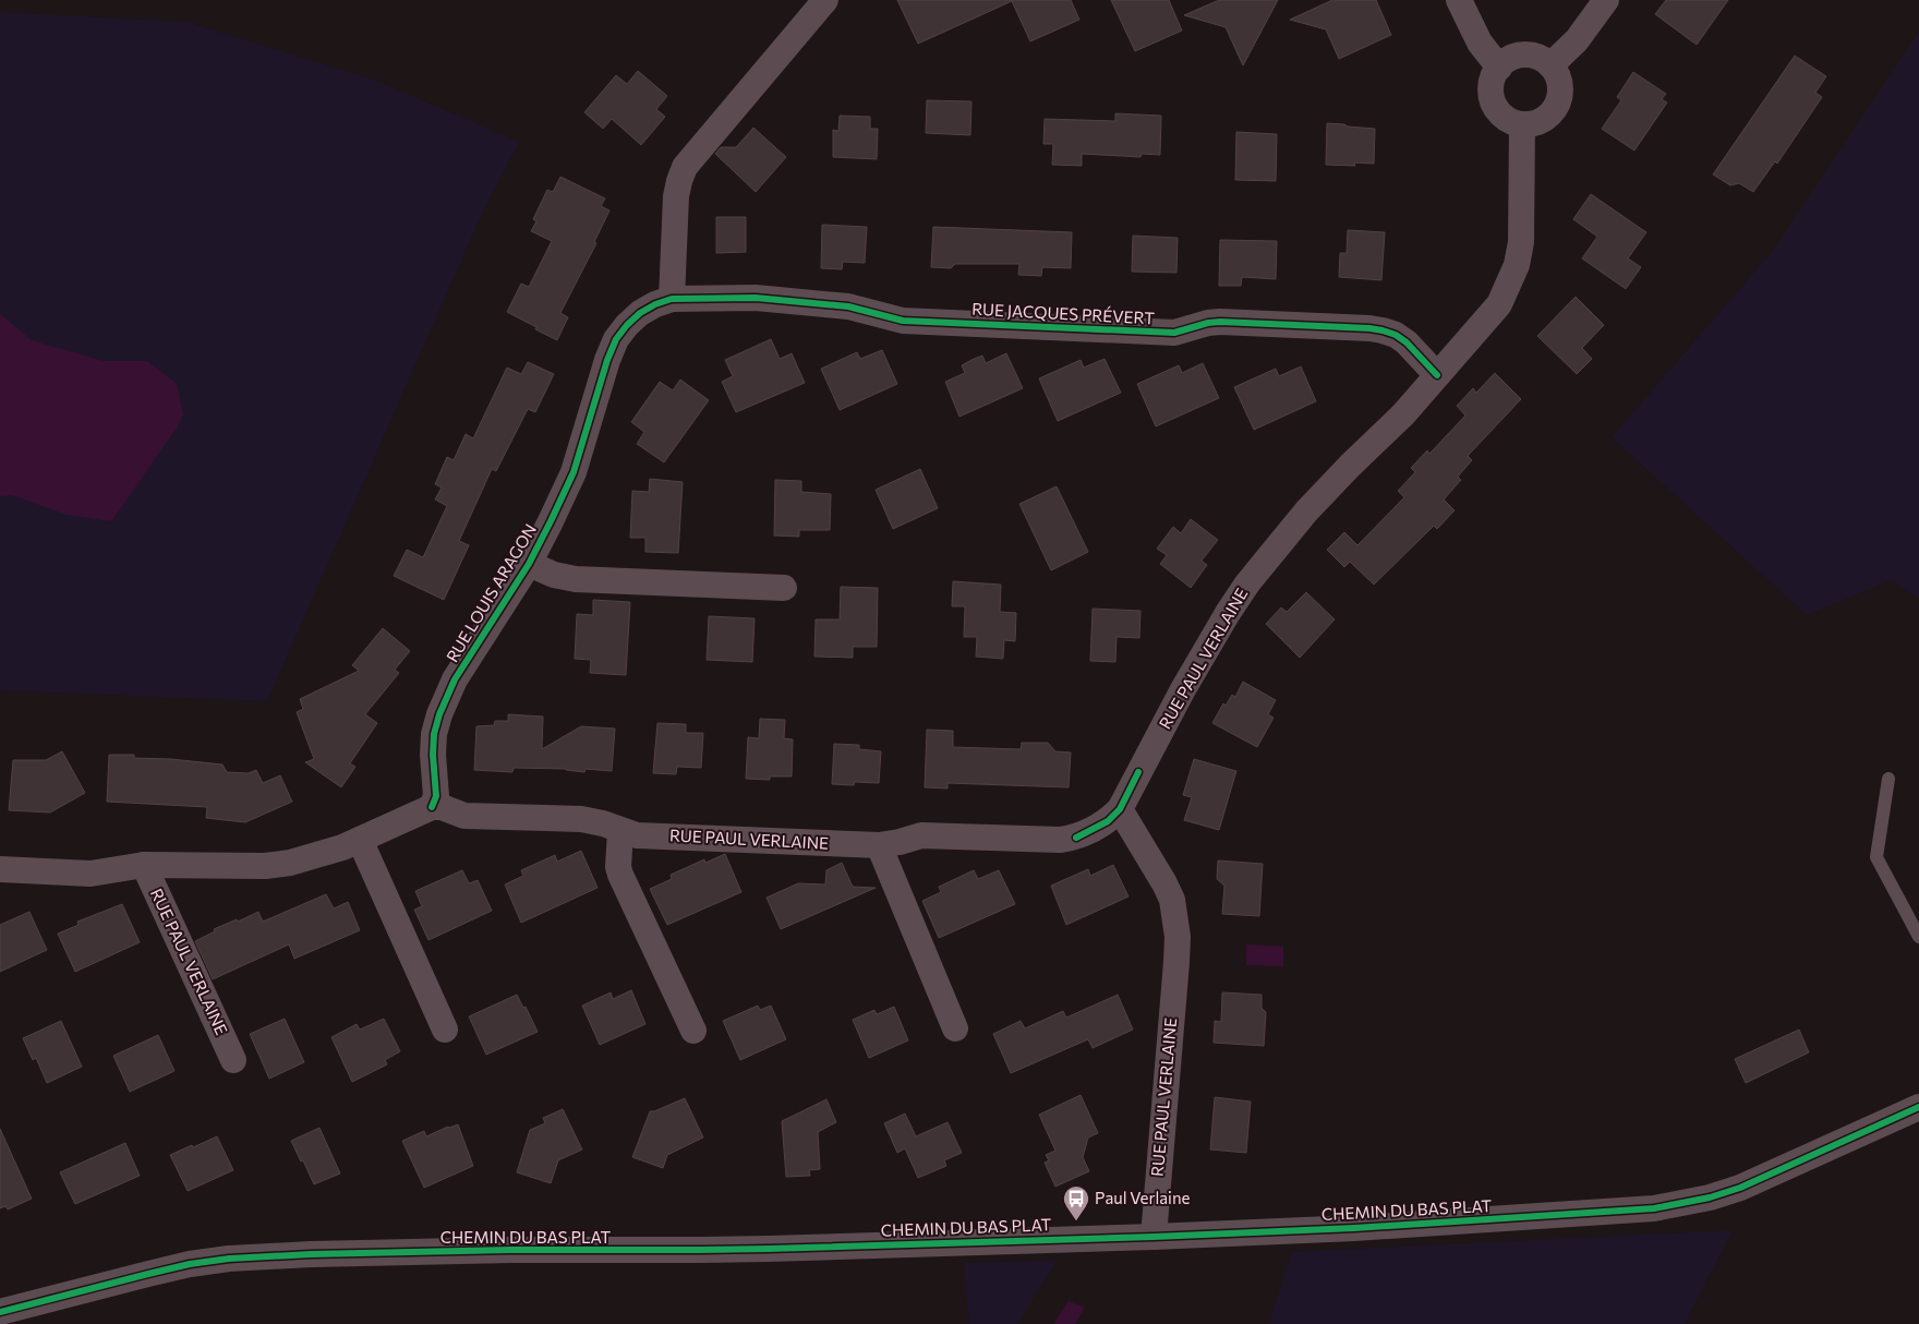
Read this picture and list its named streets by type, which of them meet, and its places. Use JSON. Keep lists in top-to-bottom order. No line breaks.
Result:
{"streets":{"street":["RUE JACQUES PRÉVERT","RUE LOUIS ARAGON","RUE PAUL VERLAINE","CHEMIN DU BAS PLAT"]},"crossings":[["RUE JACQUES PRÉVERT","RUE LOUIS ARAGON"],["RUE JACQUES PRÉVERT","RUE PAUL VERLAINE"],["RUE LOUIS ARAGON","RUE PAUL VERLAINE"],["RUE PAUL VERLAINE","CHEMIN DU BAS PLAT"]],"places":{"bus stop":["Paul Verlaine"]}}
